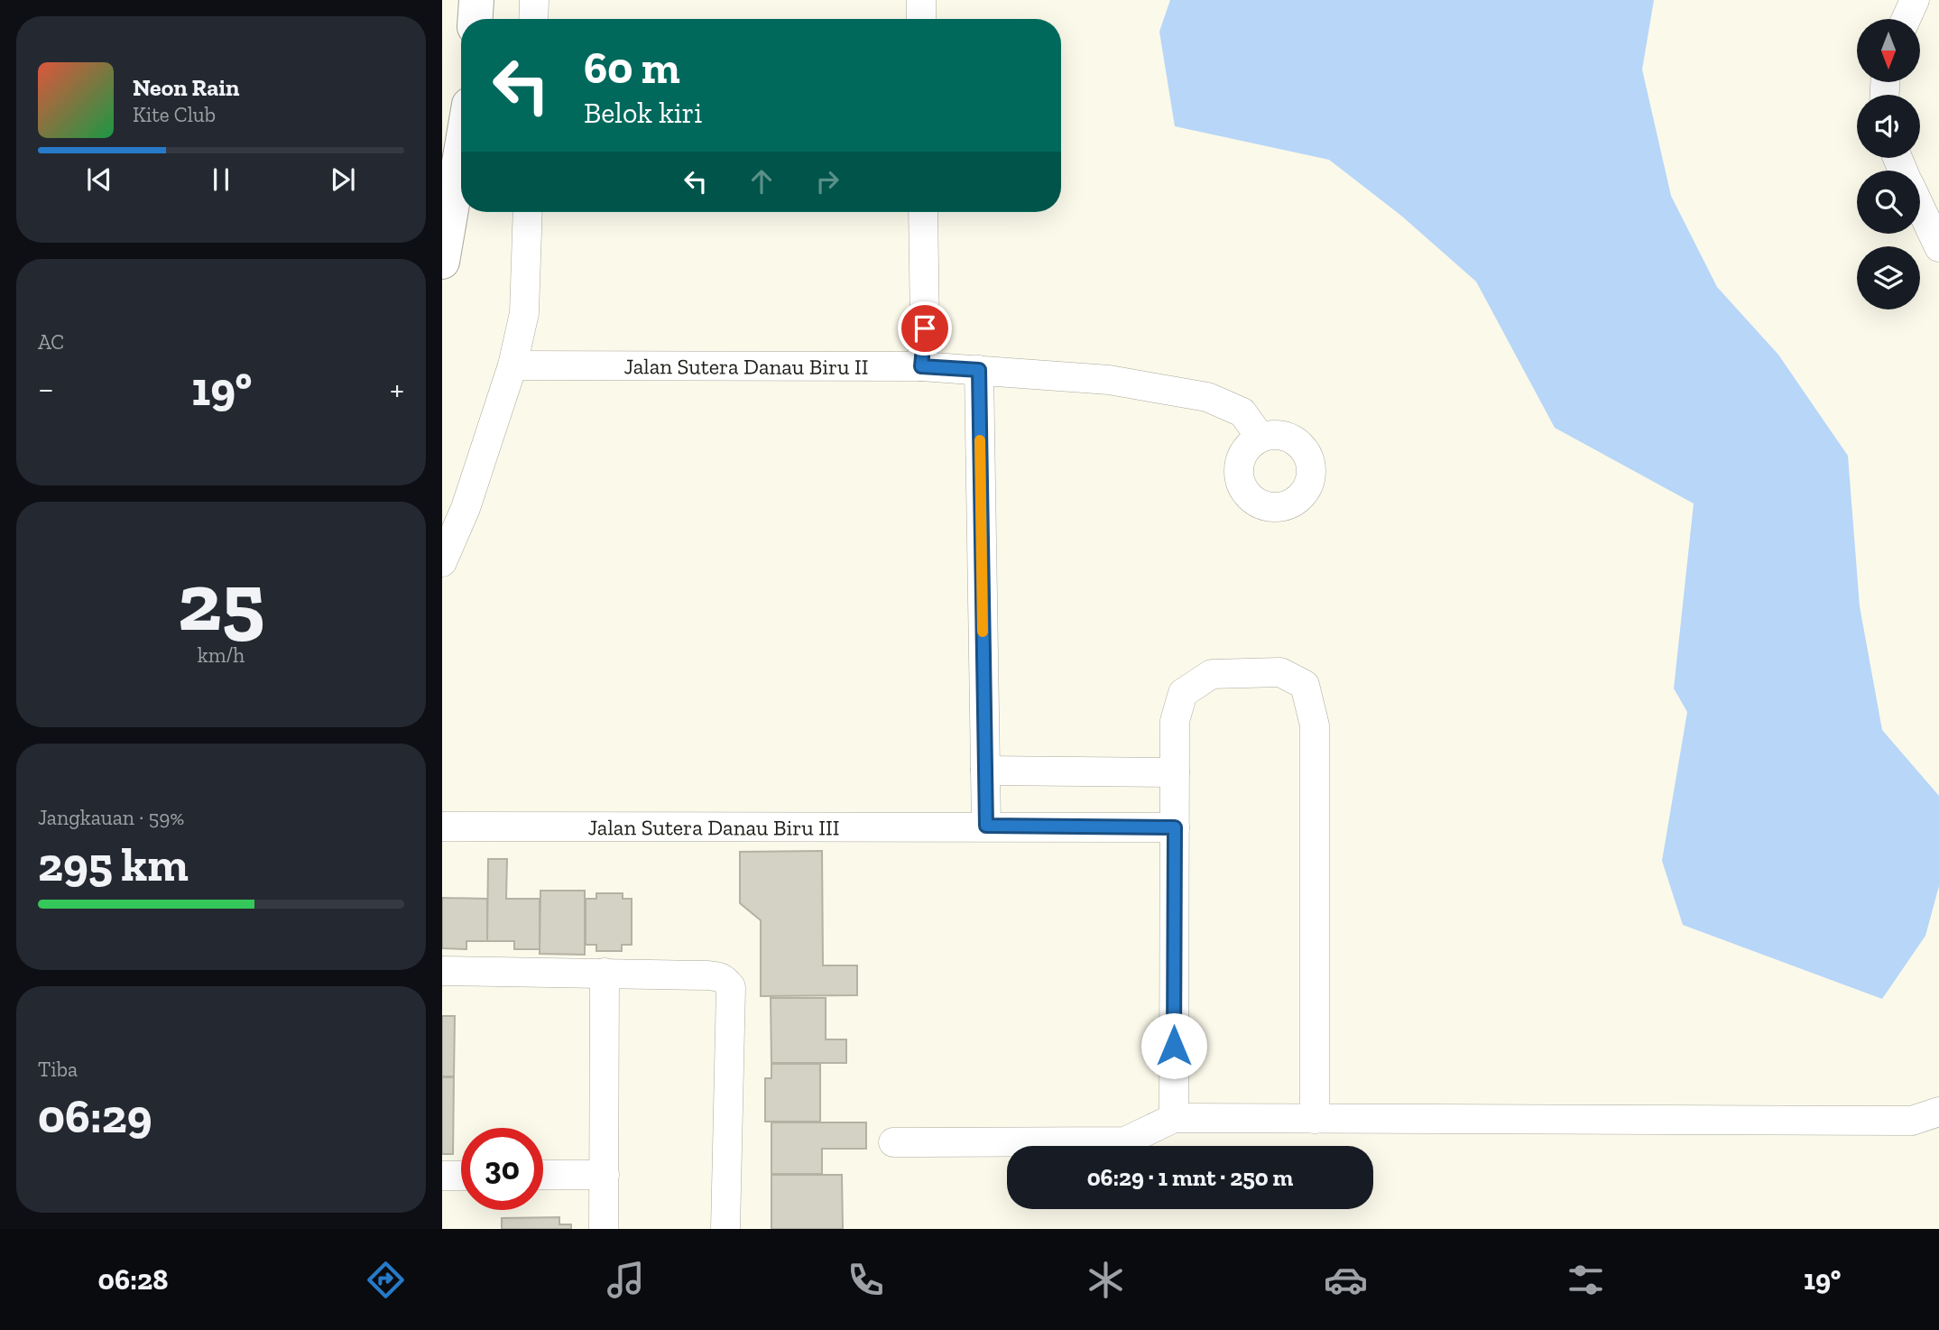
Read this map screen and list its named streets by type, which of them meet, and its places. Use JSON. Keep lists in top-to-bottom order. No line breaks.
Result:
{"streets":{"street":["Jalan Sutera Danau Biru II","Jalan Sutera Danau Biru III"]},"north":"bottom","page":{"turn":["60 m","Belok kiri"],"song":["Neon Rain","Kite Club"],"tile":["AC",["25","km/h"],["Jangkauan · 59%","295 km"],["Tiba","06:29"]],"heat":["−","19°","+"],"limit":"30","trip":"06:29 · 1 mnt · 250 m","tabs":["06:28","19°"]}}
